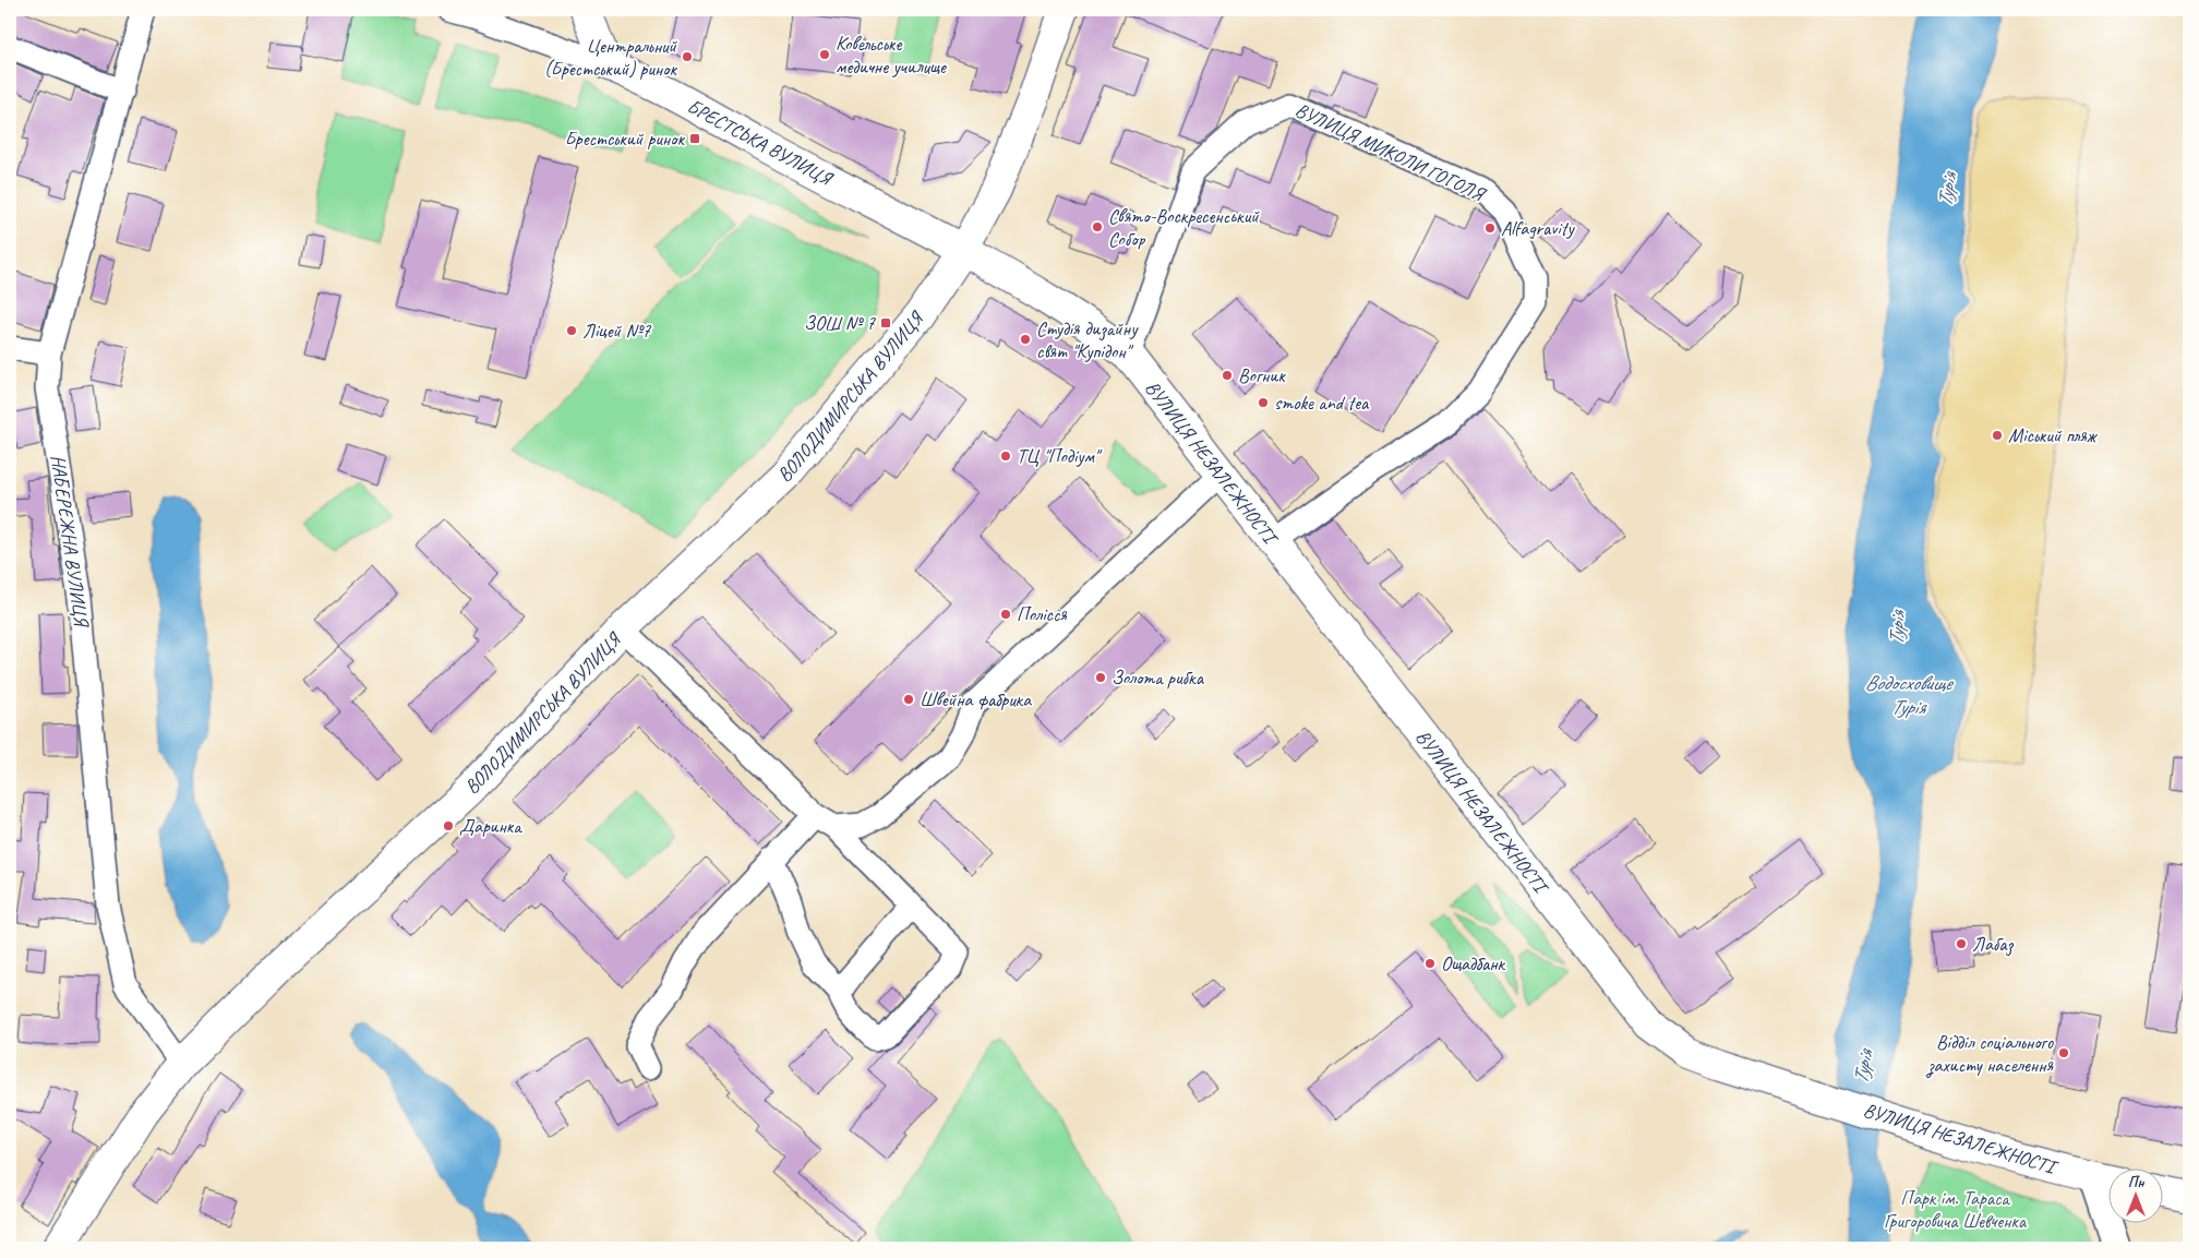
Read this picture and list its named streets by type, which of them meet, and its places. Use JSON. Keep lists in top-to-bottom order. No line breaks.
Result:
{"streets":{"main road":["БРЕСТСЬКА ВУЛИЦЯ","ВОЛОДИМИРСЬКА ВУЛИЦЯ","ВУЛИЦЯ НЕЗАЛЕЖНОСТІ"],"street":["ВУЛИЦЯ МИКОЛИ ГОГОЛЯ","НАБЕРЕЖНА ВУЛИЦЯ"]},"crossings":[["БРЕСТСЬКА ВУЛИЦЯ","ВОЛОДИМИРСЬКА ВУЛИЦЯ"],["БРЕСТСЬКА ВУЛИЦЯ","ВУЛИЦЯ НЕЗАЛЕЖНОСТІ"],["ВУЛИЦЯ МИКОЛИ ГОГОЛЯ","ВУЛИЦЯ НЕЗАЛЕЖНОСТІ"],["ВОЛОДИМИРСЬКА ВУЛИЦЯ","ВУЛИЦЯ НЕЗАЛЕЖНОСТІ"],["ВОЛОДИМИРСЬКА ВУЛИЦЯ","НАБЕРЕЖНА ВУЛИЦЯ"]],"water":["Турія","Водосховище Турія"],"parks":["Парк ім. Тараса Григоровича Шевченка"],"places":{"other":["Ковельське медичне училище","Центральний (Брестський) ринок","Свято-Воскресенський Собор","Alfagravity","Ліцей №7","Студія дизайну свят \"Купідон\"","Вогник","smoke and tea","Міський пляж","ТЦ \"Подіум\"","Полісся","Золота рибка","Швейна фабрика","Даринка","Лабаз","Ощадбанк","Відділ соціального захисту населення"],"transit":["Брестський ринок","ЗОШ № 7"]},"north":"top"}
